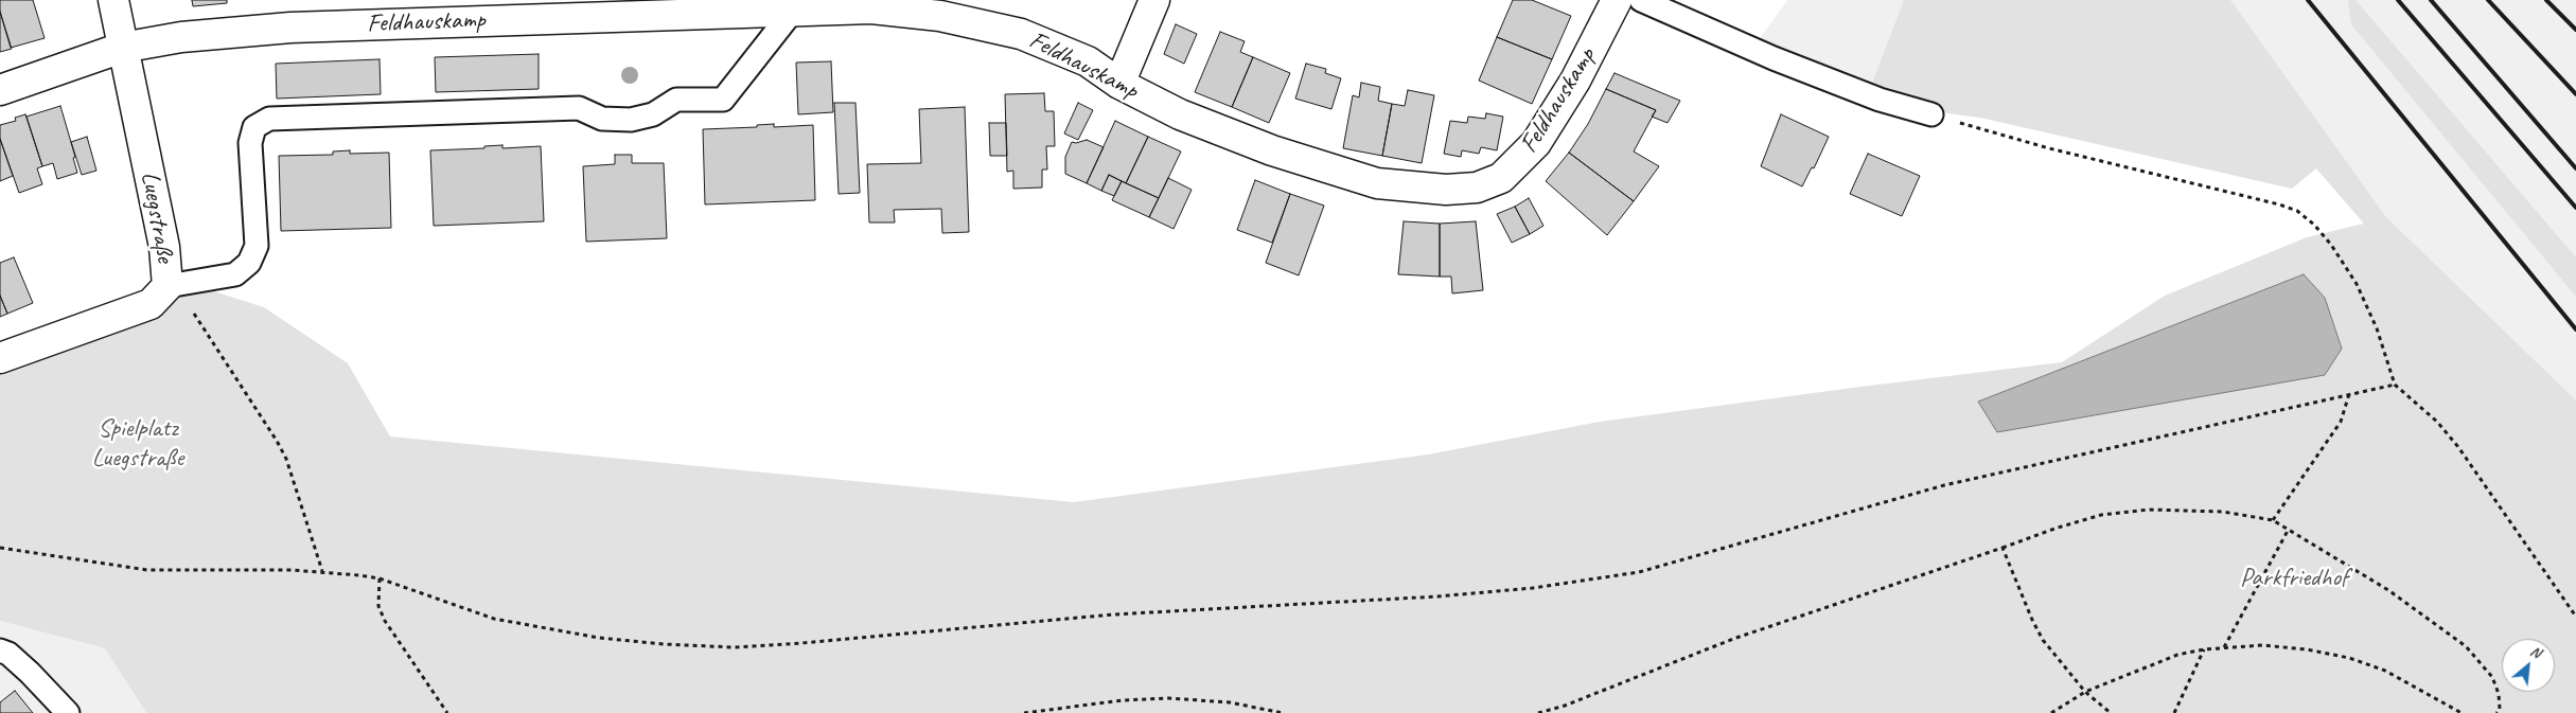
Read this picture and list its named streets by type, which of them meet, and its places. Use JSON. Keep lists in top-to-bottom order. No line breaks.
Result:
{"streets":{"street":["Feldhauskamp","Luegstraße"]},"crossings":[["Feldhauskamp","Luegstraße"]],"parks":["Spielplatz Luegstraße","Parkfriedhof"],"north":"top right"}
